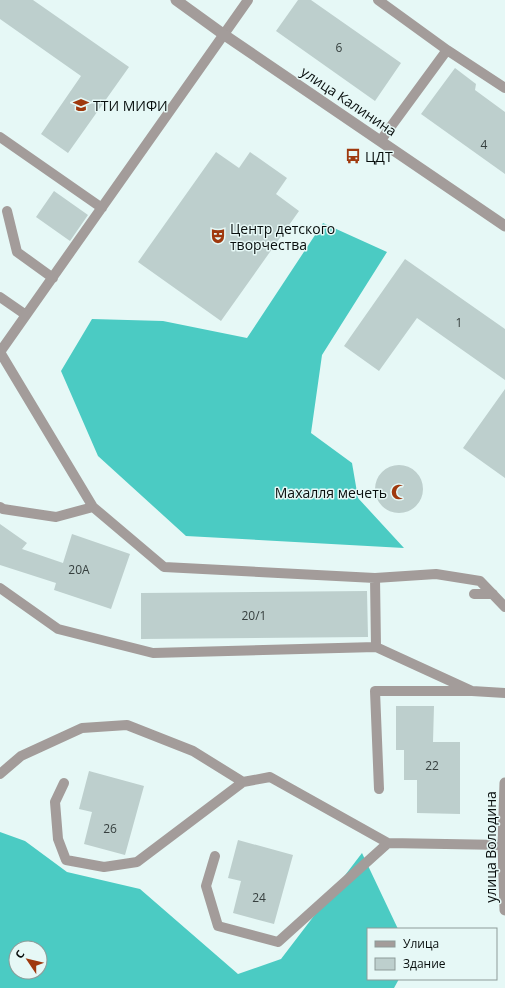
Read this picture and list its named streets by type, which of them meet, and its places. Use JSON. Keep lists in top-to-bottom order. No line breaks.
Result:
{"streets":{"street":["улица Калинина","улица Володина"]},"places":{"school or university":["ТТИ МИФИ"],"bus stop":["ЦДТ"],"theatre":["Центр детского творчества"],"mosque":["Махалля мечеть"]},"house_numbers":["6","4","1","20А","20/1","22","26","24"],"legend":["Улица","Здание"],"north":"top left"}
